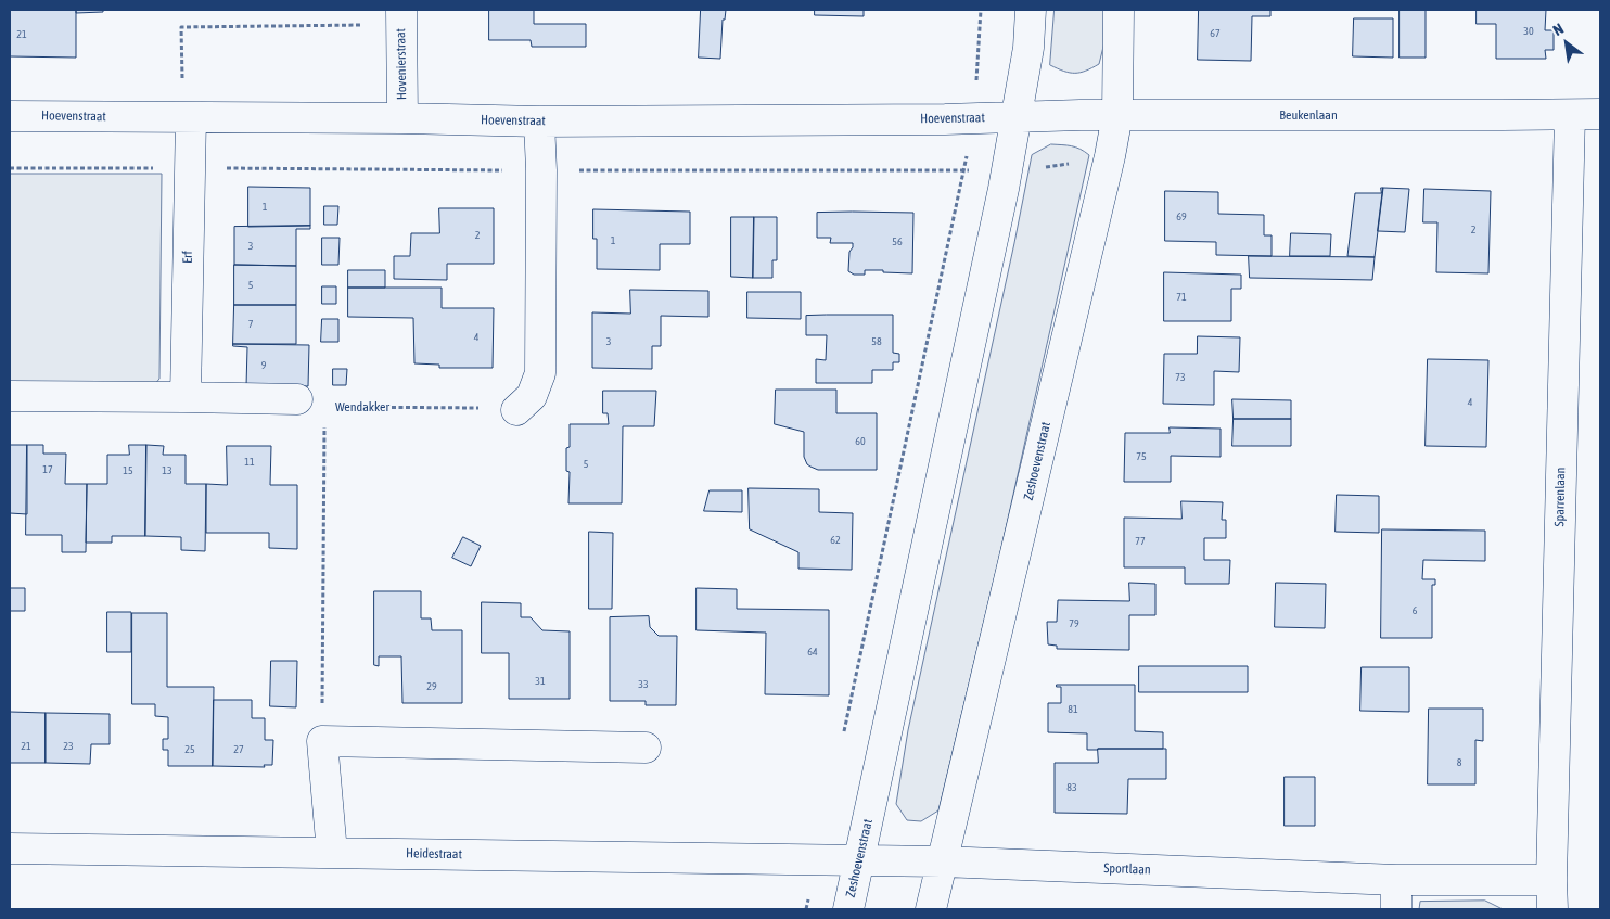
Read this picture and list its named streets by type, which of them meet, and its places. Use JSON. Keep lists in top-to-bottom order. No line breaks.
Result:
{"streets":{"street":["Hovenierstraat","Beukenlaan","Hoevenstraat","Erf","Zeshoevenstraat","Sparrenlaan","Heidestraat","Sportlaan"],"path":["Wendakker"]},"crossings":[["Hovenierstraat","Hoevenstraat"],["Beukenlaan","Hoevenstraat"],["Beukenlaan","Zeshoevenstraat"],["Beukenlaan","Sparrenlaan"],["Hoevenstraat","Erf"],["Hoevenstraat","Zeshoevenstraat"],["Zeshoevenstraat","Heidestraat"],["Zeshoevenstraat","Sportlaan"],["Sparrenlaan","Sportlaan"],["Heidestraat","Sportlaan"]],"house_numbers":["30","67","21","1","69","2","2","1","56","3","5","71","7","4","3","58","9","73","4","60","75","11","5","17","15","13","62","77","6","79","64","31","33","29","81","21","23","25","27","8","83"],"north":"top left"}
